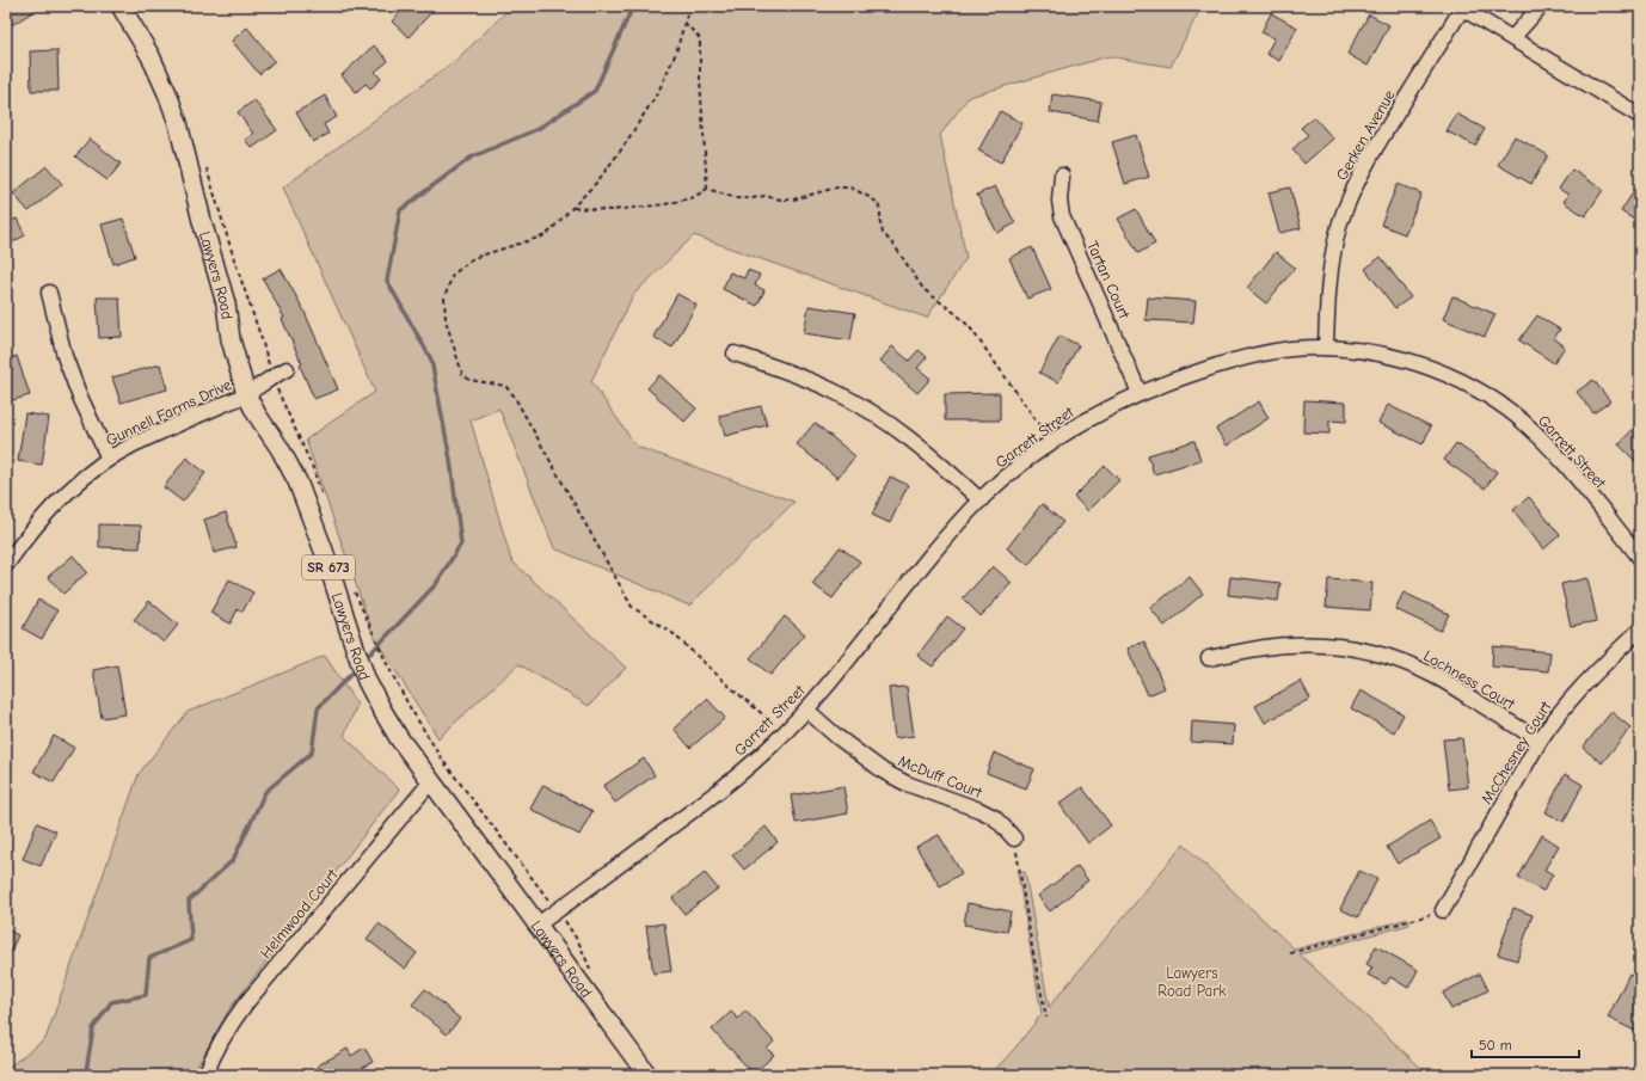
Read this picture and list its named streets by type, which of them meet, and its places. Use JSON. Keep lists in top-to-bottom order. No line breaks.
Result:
{"streets":{"main road":["Lawyers Road","SR 673"],"street":["Gerken Avenue","Tartan Court","Gunnell Farms Drive","Garrett Street","Lochness Court","McChesney Court","McDuff Court","Helmwood Court"]},"crossings":[["Gerken Avenue","Garrett Street"],["Lawyers Road","Gunnell Farms Drive"],["Lawyers Road","Garrett Street"],["Lawyers Road","Helmwood Court"],["Tartan Court","Garrett Street"],["Garrett Street","McDuff Court"],["Lochness Court","McChesney Court"]],"parks":["Lawyers Road Park"],"scale_bar":"50 m"}
